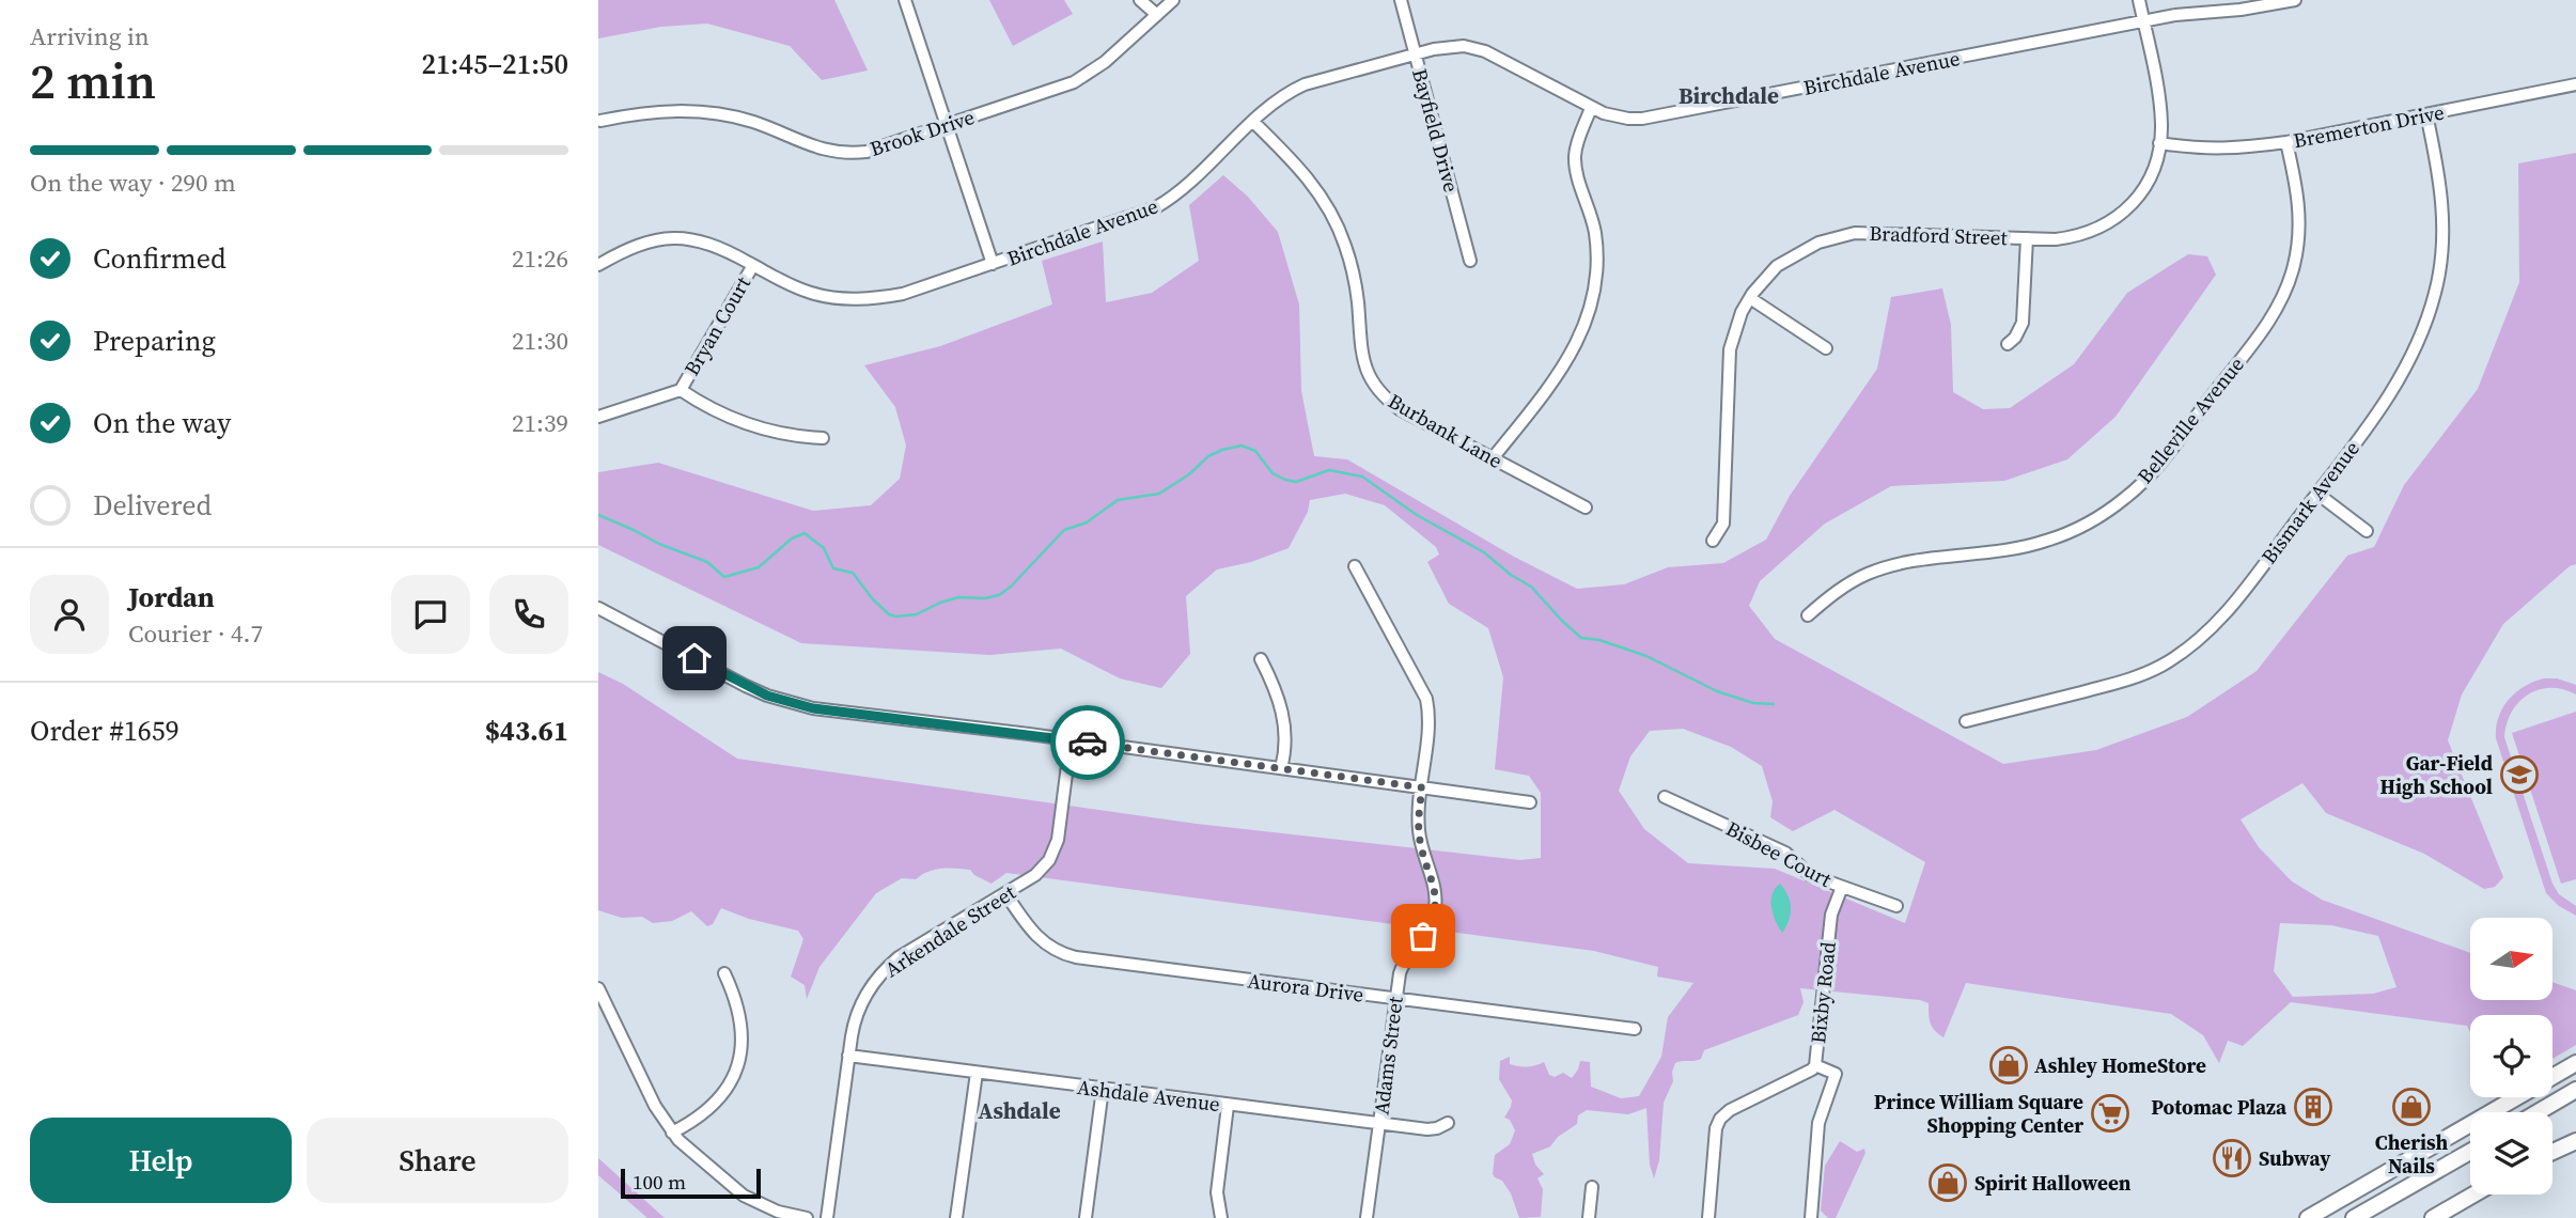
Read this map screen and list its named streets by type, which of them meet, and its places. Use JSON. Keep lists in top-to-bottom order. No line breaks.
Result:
{"streets":{"street":["Birchdale Avenue","Bremerton Drive","Bayfield Drive","Brook Drive","Bradford Street","Bryan Court","Belleville Avenue","Burbank Lane","Bismark Avenue","Bisbee Court","Arkendale Street","Aurora Drive","Bixby Road","Adams Street","Ashdale Avenue"]},"crossings":[["Birchdale Avenue","Bayfield Drive"],["Birchdale Avenue","Bradford Street"],["Birchdale Avenue","Bryan Court"],["Birchdale Avenue","Burbank Lane"],["Bremerton Drive","Bradford Street"],["Bremerton Drive","Belleville Avenue"],["Bremerton Drive","Bismark Avenue"],["Bisbee Court","Bixby Road"],["Arkendale Street","Aurora Drive"],["Arkendale Street","Ashdale Avenue"],["Aurora Drive","Adams Street"],["Adams Street","Ashdale Avenue"]],"districts":["Birchdale","Ashdale"],"places":{"school or university":["Gar-Field High School"],"shop":["Ashley HomeStore","Cherish Nails","Spirit Halloween"],"building":["Potomac Plaza"],"supermarket":["Prince William Square Shopping Center"],"restaurant":["Subway"]},"scale_bar":"100 m","north":"right","page":{"heading":["2 min","Arriving in","21:45–21:50"],"panel":["Jordan","Courier · 4.7","Order #1659","$43.61"],"bar":"On the way · 290 m","list":[["Confirmed","21:26"],["Preparing","21:30"],["On the way","21:39"],"Delivered"],"buttons":["Help","Share"],"scale":"100 m"}}
